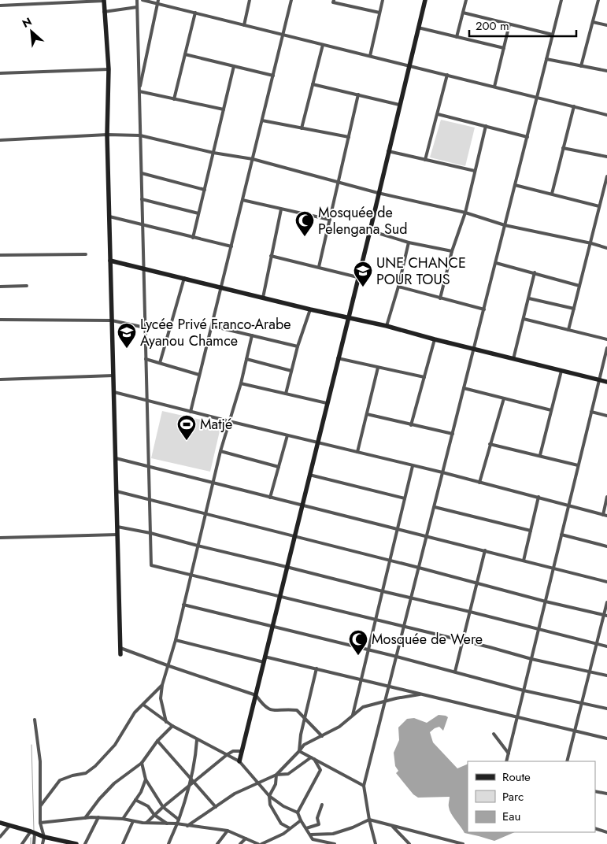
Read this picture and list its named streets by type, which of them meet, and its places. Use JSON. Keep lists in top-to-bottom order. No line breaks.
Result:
{"places":{"mosque":["Mosquée de Pelengana Sud","Mosquée de Were"],"school or university":["UNE CHANCE POUR TOUS","Lycée Privé Franco-Arabe Ayanou Chamce"],"sports":["Matjé"]},"legend":["Route","Parc","Eau"],"scale_bar":"200 m","north":"top left"}
